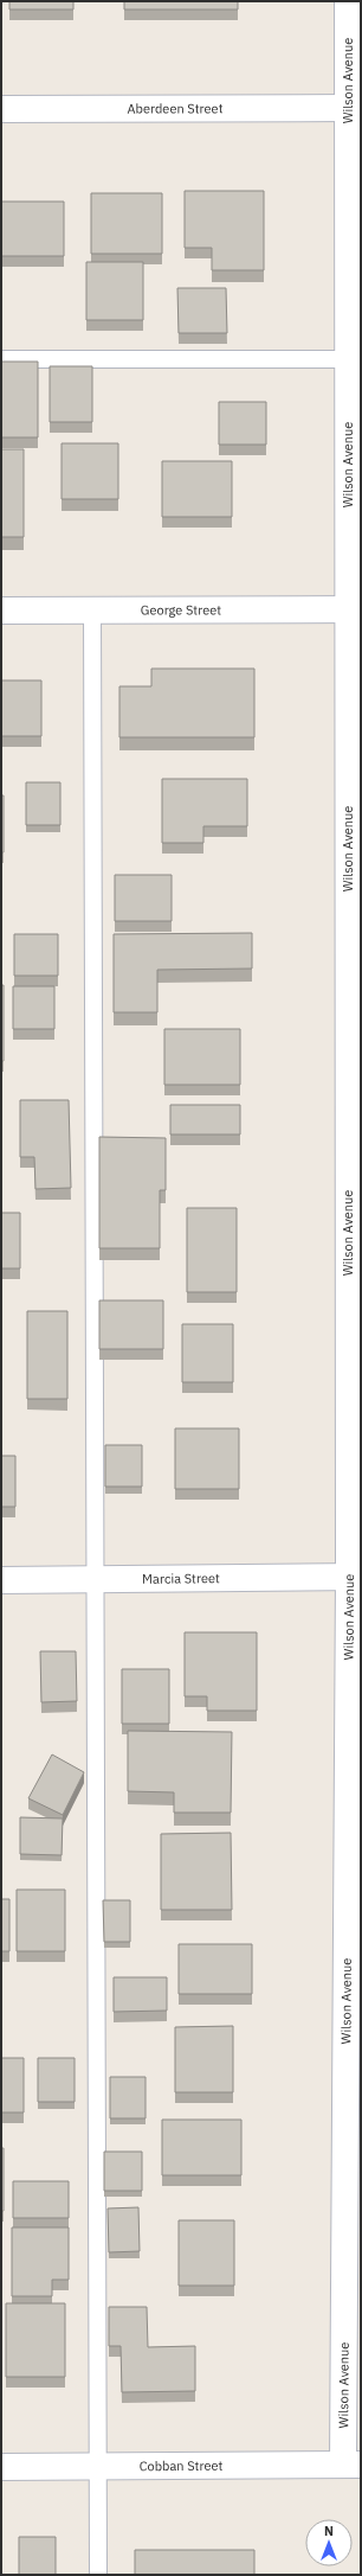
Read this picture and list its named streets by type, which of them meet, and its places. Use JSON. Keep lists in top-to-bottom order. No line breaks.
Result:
{"streets":{"street":["Wilson Avenue","Aberdeen Street","George Street","Marcia Street","Cobban Street"]},"crossings":[["Wilson Avenue","Aberdeen Street"],["Wilson Avenue","George Street"],["Wilson Avenue","Marcia Street"],["Wilson Avenue","Cobban Street"]],"north":"top"}
